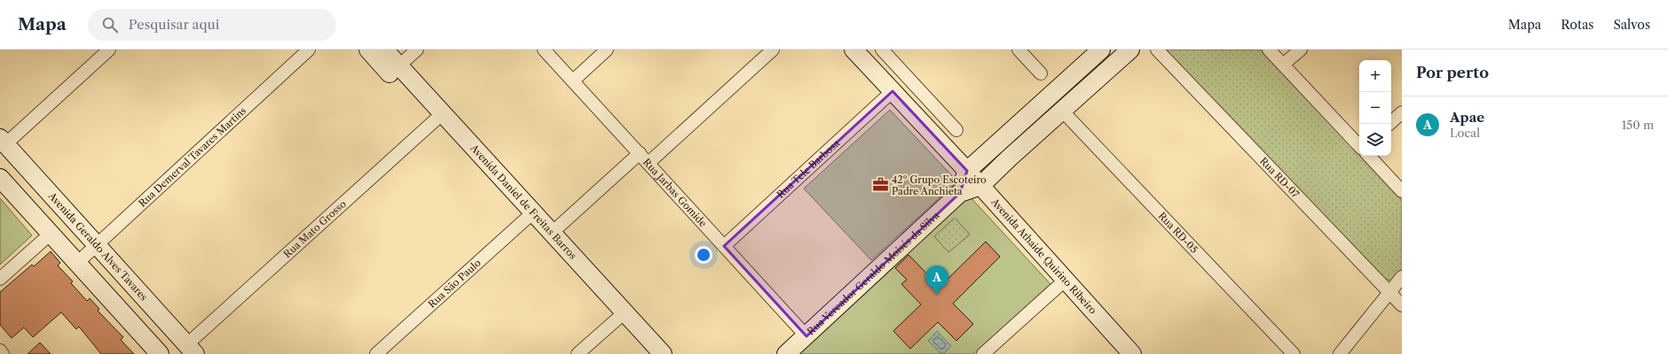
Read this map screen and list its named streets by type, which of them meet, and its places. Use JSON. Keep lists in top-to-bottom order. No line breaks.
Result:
{"streets":{"street":["Rua Demerval Tavares Martins","Rua Tele Barbosa","Rua RD-07","Rua Jarbas Gomide","Avenida Daniel de Freitas Barros","Rua Mato Grosso","Rua RD-05","Avenida Geraldo Alves Tavares","Avenida Athaide Quirino Ribeiro","Rua Vereador Geraldo Moisés da Silva","Rua São Paulo"]},"crossings":[["Rua Demerval Tavares Martins","Avenida Geraldo Alves Tavares"],["Rua Tele Barbosa","Rua Jarbas Gomide"],["Rua Tele Barbosa","Avenida Athaide Quirino Ribeiro"],["Rua Jarbas Gomide","Rua Vereador Geraldo Moisés da Silva"],["Avenida Daniel de Freitas Barros","Rua Mato Grosso"],["Avenida Daniel de Freitas Barros","Rua São Paulo"],["Rua Mato Grosso","Avenida Geraldo Alves Tavares"],["Avenida Athaide Quirino Ribeiro","Rua Vereador Geraldo Moisés da Silva"]],"places":{"office":["42º Grupo Escoteiro Padre Anchieta"]},"page":{"header":"Mapa","search":"Pesquisar aqui","nav":["Mapa","Rotas","Salvos"],"heading":"Por perto","map_buttons":["+","−"],"list":[{"mark":"A","name":"Apae","note":"Local","value":"150 m"}],"pins":"A"}}
